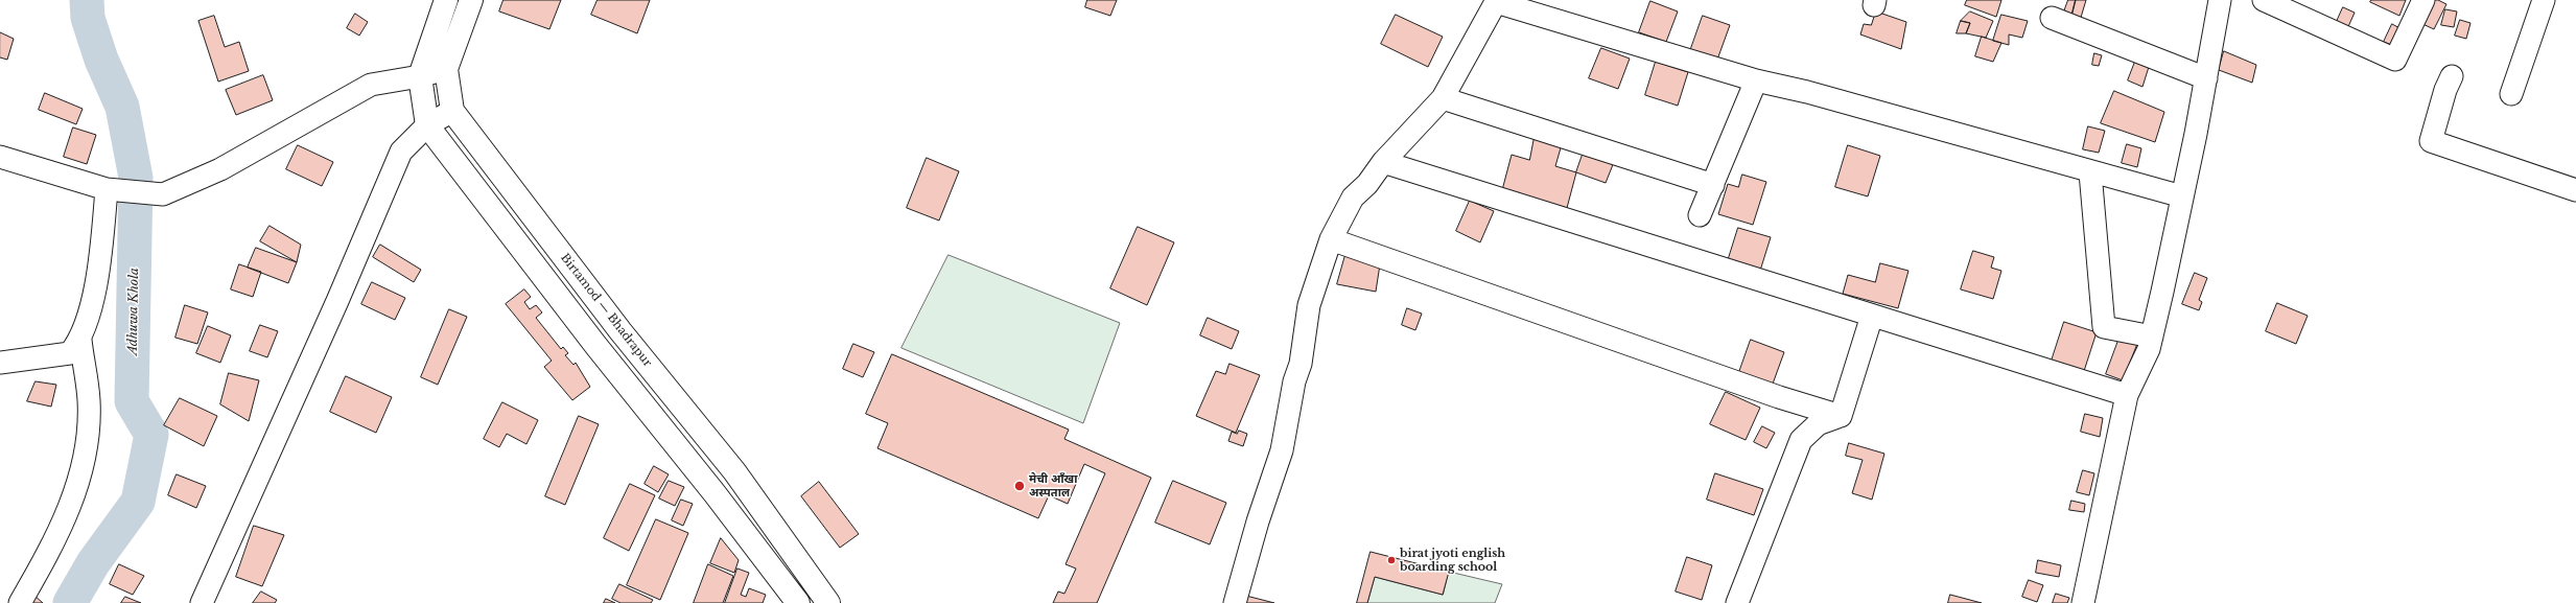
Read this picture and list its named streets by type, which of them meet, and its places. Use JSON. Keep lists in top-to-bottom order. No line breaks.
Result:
{"streets":{"main road":["Birtamod — Bhadrapur"]},"water":["Adhuwa Khola"],"places":["मेची आँखा अस्पताल","birat jyoti english boarding school"]}
